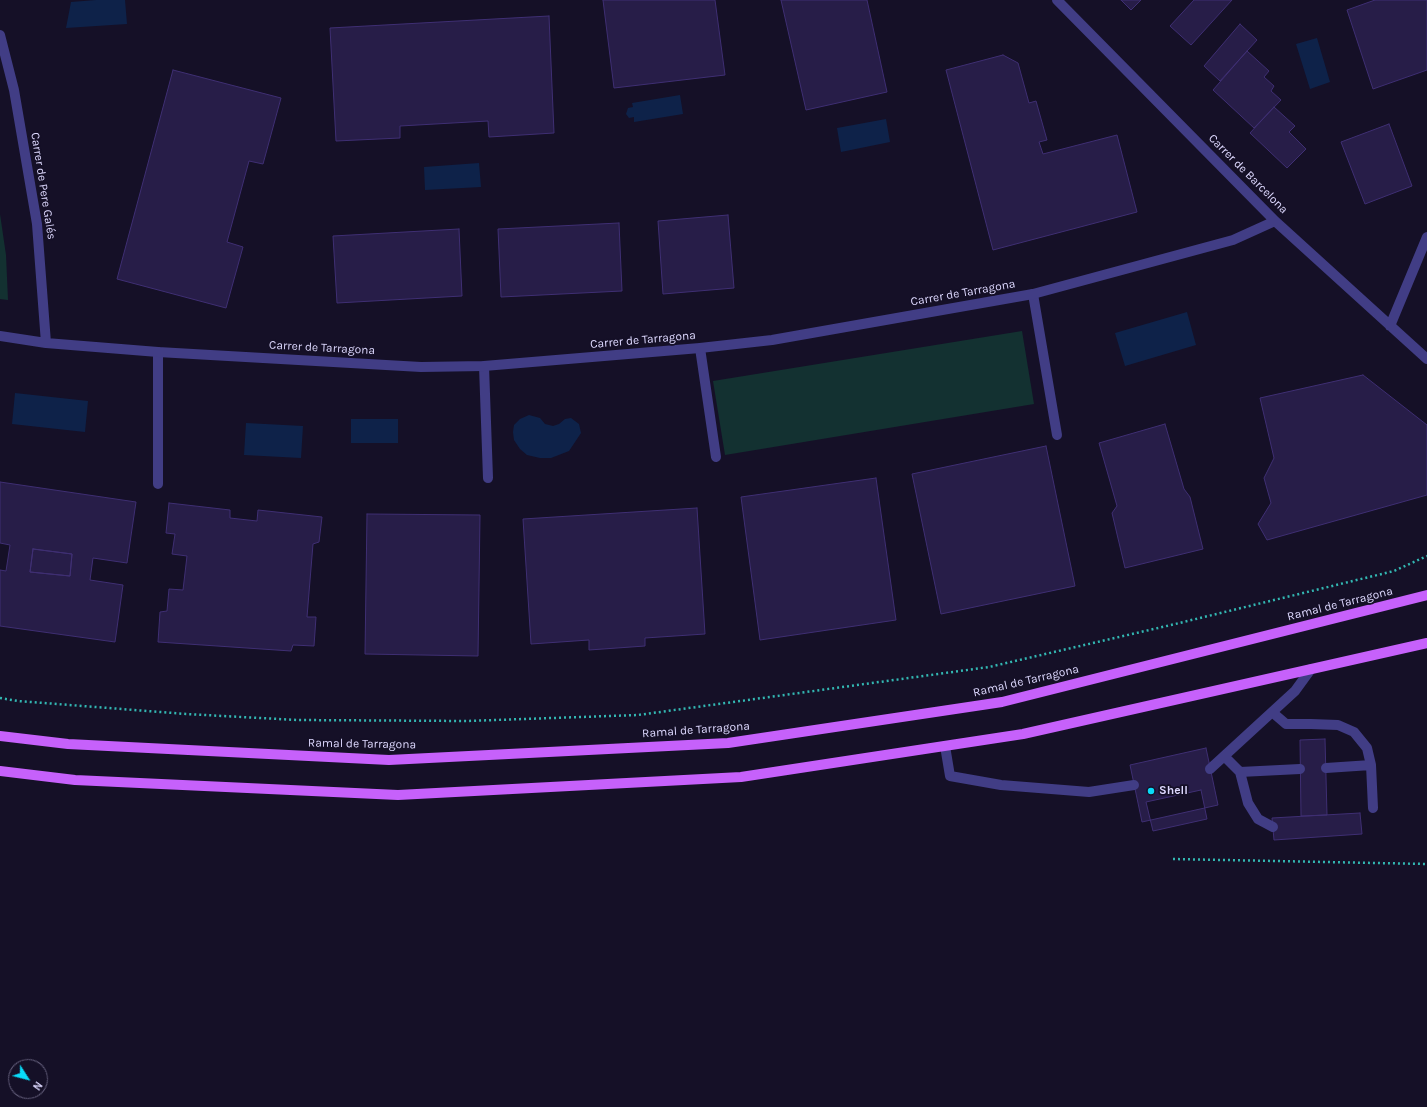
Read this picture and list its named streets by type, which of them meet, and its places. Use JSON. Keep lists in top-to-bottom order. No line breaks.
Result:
{"streets":{"main road":["Ramal de Tarragona"],"street":["Carrer de Barcelona","Carrer de Pere Galés","Carrer de Tarragona"]},"crossings":[["Carrer de Barcelona","Carrer de Tarragona"],["Carrer de Pere Galés","Carrer de Tarragona"]],"places":["Shell"],"north":"bottom right"}
